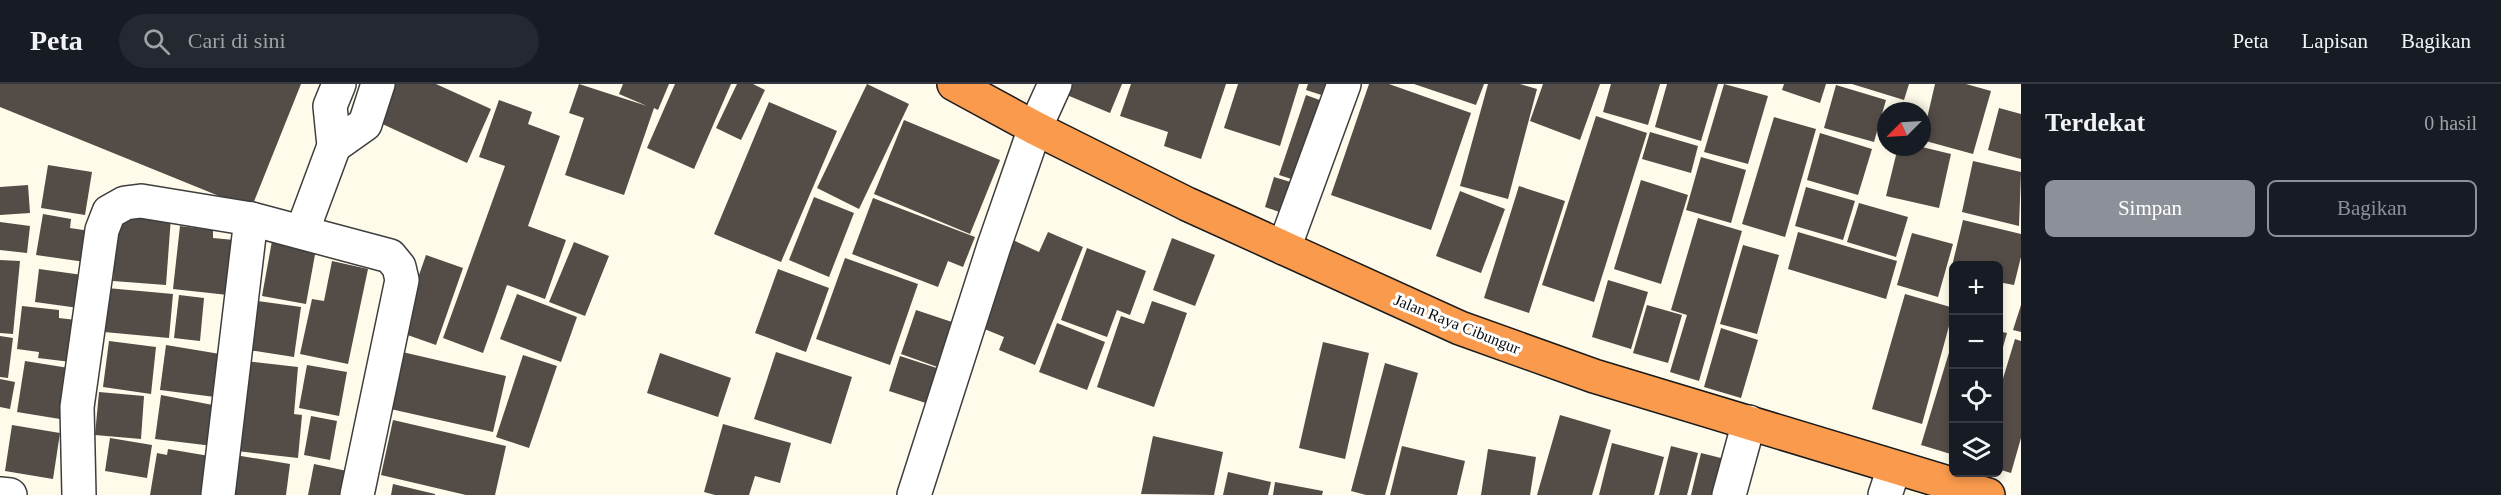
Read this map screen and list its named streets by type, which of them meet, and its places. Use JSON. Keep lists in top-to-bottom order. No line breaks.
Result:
{"streets":{"highway":["Jalan Raya Cibungur"]},"north":"bottom left","page":{"header":"Peta","search":"Cari di sini","nav":["Peta","Lapisan","Bagikan"],"heading":["Terdekat","0 hasil"],"buttons":["Simpan","Bagikan"],"map_buttons":["+","−"]}}
